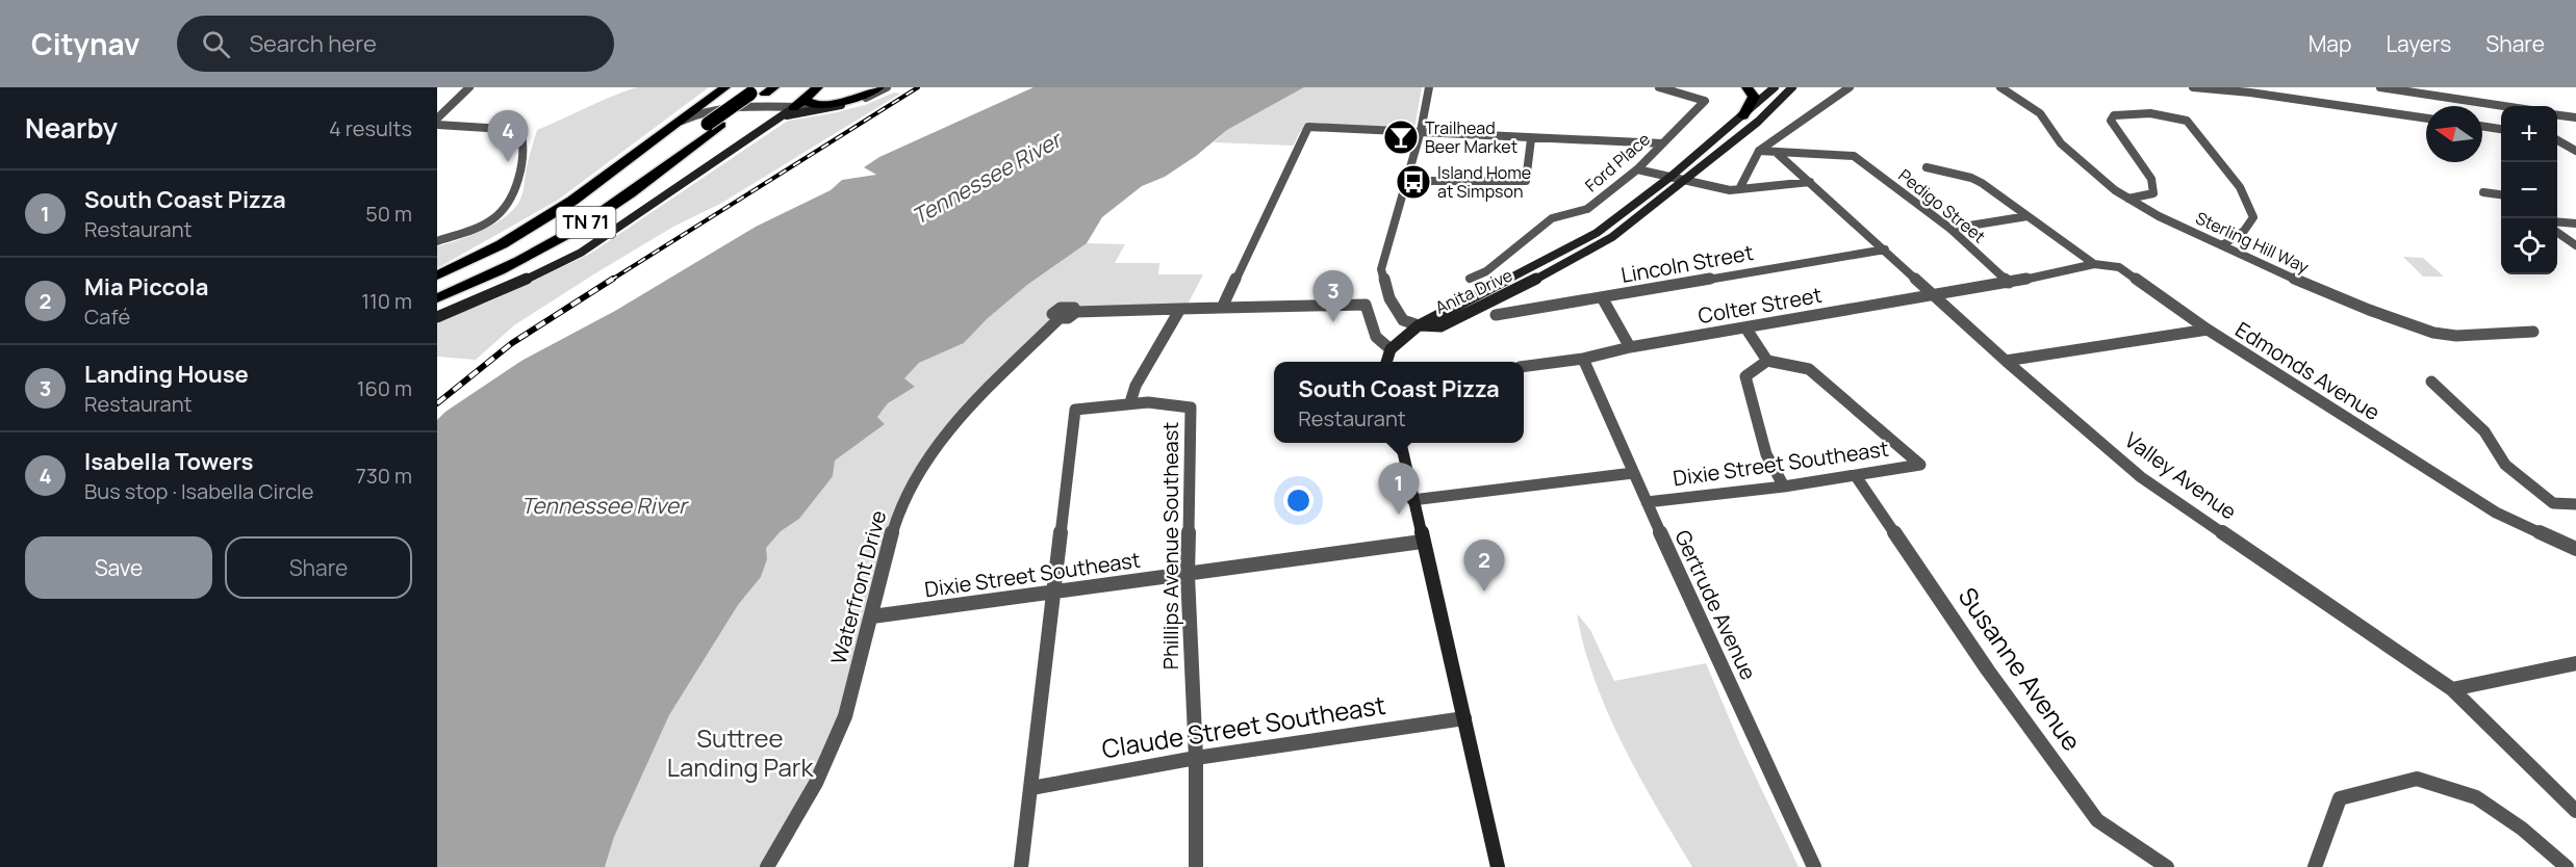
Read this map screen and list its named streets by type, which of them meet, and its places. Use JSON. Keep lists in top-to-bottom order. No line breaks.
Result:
{"streets":{"highway":["TN 71"],"main road":["Anita Drive"],"street":["Ford Place","Pedigo Street","Sterling Hill Way","Lincoln Street","Colter Street","Edmonds Avenue","Dixie Street Southeast","Valley Avenue","Phillips Avenue Southeast","Waterfront Drive","Gertrude Avenue","Susanne Avenue","Claude Street Southeast"]},"crossings":[["Pedigo Street","Colter Street"],["Pedigo Street","Valley Avenue"],["Lincoln Street","Valley Avenue"],["Colter Street","Edmonds Avenue"],["Colter Street","Valley Avenue"],["Colter Street","Gertrude Avenue"],["Dixie Street Southeast","Phillips Avenue Southeast"],["Dixie Street Southeast","Waterfront Drive"],["Dixie Street Southeast","Gertrude Avenue"],["Dixie Street Southeast","Susanne Avenue"],["Phillips Avenue Southeast","Claude Street Southeast"]],"water":["Tennessee River"],"parks":["Suttree Landing Park"],"places":{"bar":["Trailhead Beer Market"],"bus stop":["Island Home at Simpson"]},"north":"left","page":{"header":"Citynav","search":"Search here","nav":["Map","Layers","Share"],"heading":["Nearby","4 results"],"map_buttons":["+","−"],"pins":["4","3","1","2"],"list":[{"mark":"1","name":"South Coast Pizza","note":"Restaurant","value":"50 m"},{"mark":"2","name":"Mia Piccola","note":"Café","value":"110 m"},{"mark":"3","name":"Landing House","note":"Restaurant","value":"160 m"},{"mark":"4","name":"Isabella Towers","note":"Bus stop · Isabella Circle","value":"730 m"}],"popup":["South Coast Pizza","Restaurant"],"buttons":["Save","Share"]}}
